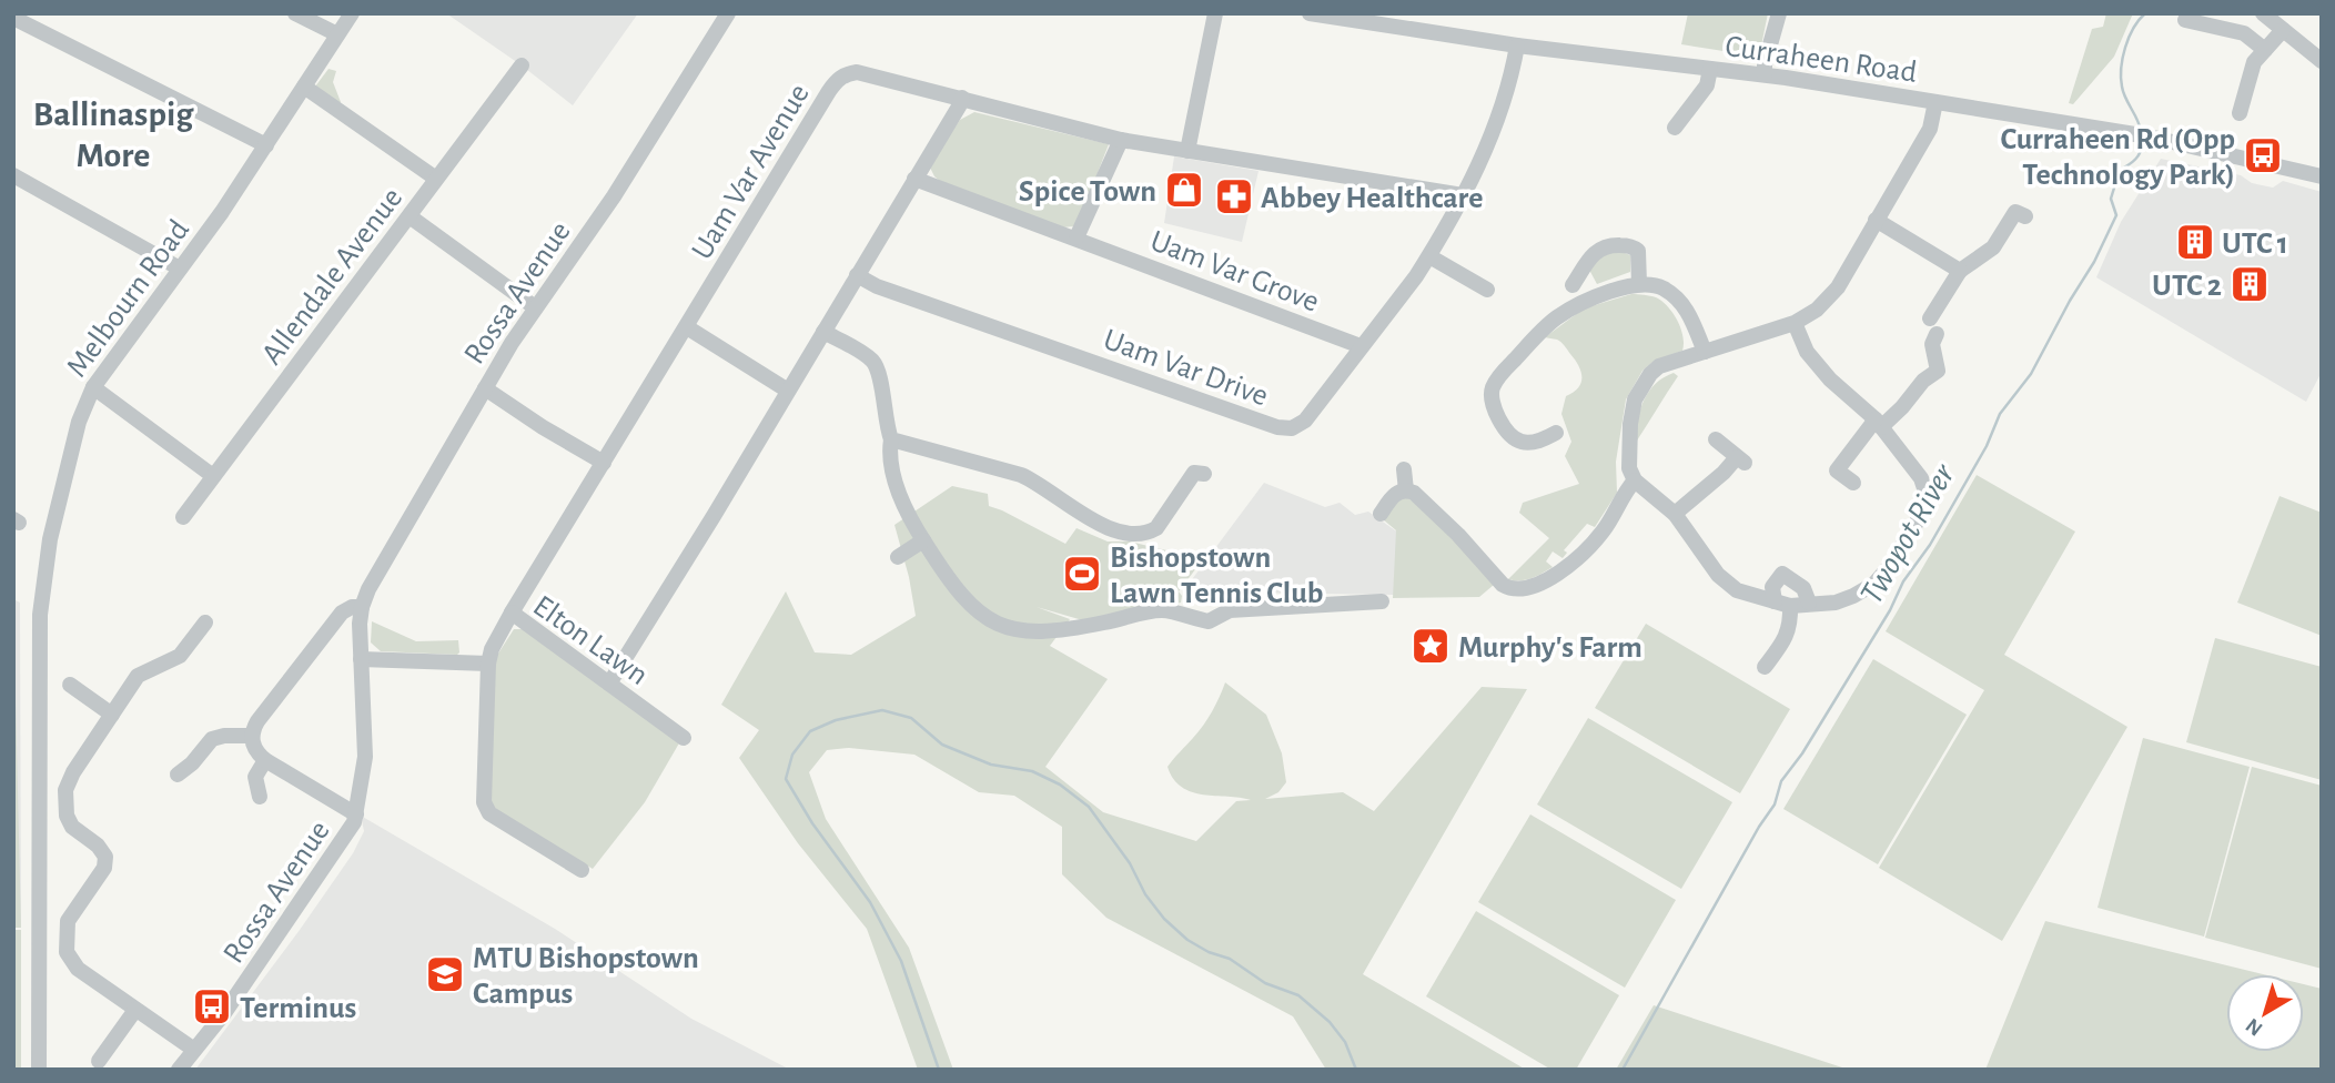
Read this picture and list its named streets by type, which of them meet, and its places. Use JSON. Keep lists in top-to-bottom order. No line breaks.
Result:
{"streets":{"street":["Curraheen Road","Uam Var Avenue","Uam Var Grove","Allendale Avenue","Rossa Avenue","Melbourn Road","Uam Var Drive","Elton Lawn"]},"crossings":[["Curraheen Road","Uam Var Drive"],["Uam Var Avenue","Uam Var Drive"],["Uam Var Avenue","Elton Lawn"],["Uam Var Grove","Uam Var Drive"]],"districts":["Ballinaspig More"],"water":["Twopot River"],"places":{"bus stop":["Curraheen Rd (Opp Technology Park)","Terminus"],"shop":["Spice Town"],"pharmacy":["Abbey Healthcare"],"building":["UTC 1","UTC 2"],"sports":["Bishopstown Lawn Tennis Club"],"place":["Murphy's Farm"],"school or university":["MTU Bishopstown Campus"]},"north":"bottom left"}
